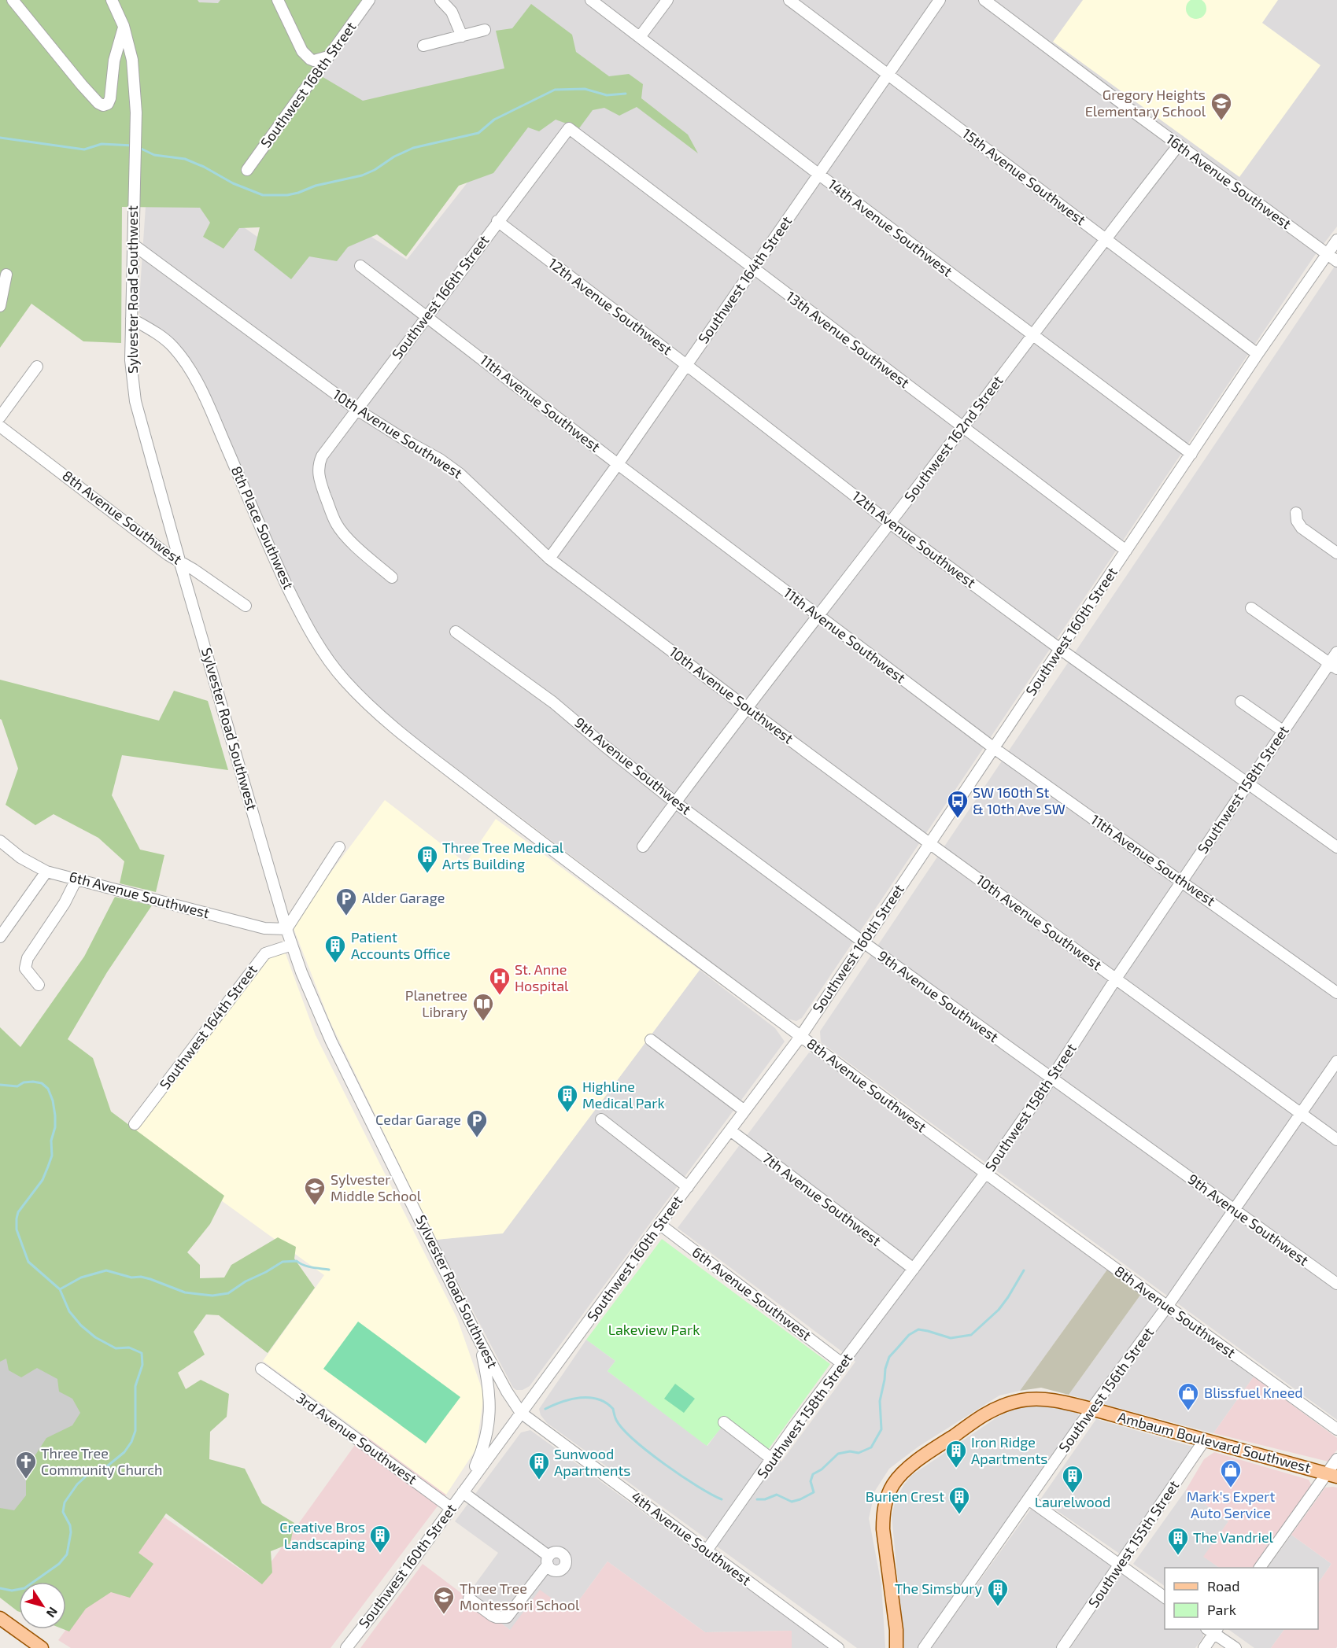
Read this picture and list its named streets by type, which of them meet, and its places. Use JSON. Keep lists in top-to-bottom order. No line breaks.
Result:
{"streets":{"main road":["Ambaum Boulevard Southwest"],"street":["Southwest 168th Street","15th Avenue Southwest","16th Avenue Southwest","14th Avenue Southwest","Southwest 164th Street","Sylvester Road Southwest","Southwest 166th Street","12th Avenue Southwest","13th Avenue Southwest","11th Avenue Southwest","10th Avenue Southwest","Southwest 162nd Street","8th Avenue Southwest","8th Place Southwest","Southwest 160th Street","9th Avenue Southwest","Southwest 158th Street","6th Avenue Southwest","7th Avenue Southwest","Southwest 156th Street","3rd Avenue Southwest","4th Avenue Southwest","Southwest 155th Street"]},"crossings":[["15th Avenue Southwest","Southwest 164th Street"],["15th Avenue Southwest","Southwest 162nd Street"],["15th Avenue Southwest","Southwest 160th Street"],["16th Avenue Southwest","Southwest 162nd Street"],["16th Avenue Southwest","Southwest 160th Street"],["14th Avenue Southwest","Southwest 164th Street"],["14th Avenue Southwest","Southwest 162nd Street"],["14th Avenue Southwest","Southwest 160th Street"],["Southwest 164th Street","Sylvester Road Southwest"],["Southwest 164th Street","12th Avenue Southwest"],["Southwest 164th Street","13th Avenue Southwest"],["Southwest 164th Street","11th Avenue Southwest"],["Southwest 164th Street","10th Avenue Southwest"],["Sylvester Road Southwest","10th Avenue Southwest"],["Sylvester Road Southwest","8th Avenue Southwest"],["Sylvester Road Southwest","8th Place Southwest"],["Sylvester Road Southwest","Southwest 160th Street"],["Sylvester Road Southwest","6th Avenue Southwest"],["Sylvester Road Southwest","4th Avenue Southwest"],["Southwest 166th Street","12th Avenue Southwest"],["Southwest 166th Street","13th Avenue Southwest"],["Southwest 166th Street","11th Avenue Southwest"],["Southwest 166th Street","10th Avenue Southwest"],["12th Avenue Southwest","Southwest 162nd Street"],["12th Avenue Southwest","Southwest 160th Street"],["12th Avenue Southwest","Southwest 158th Street"],["13th Avenue Southwest","Southwest 162nd Street"],["13th Avenue Southwest","Southwest 160th Street"],["11th Avenue Southwest","Southwest 162nd Street"],["11th Avenue Southwest","Southwest 160th Street"],["11th Avenue Southwest","Southwest 158th Street"],["10th Avenue Southwest","Southwest 162nd Street"],["10th Avenue Southwest","Southwest 160th Street"],["10th Avenue Southwest","Southwest 158th Street"],["10th Avenue Southwest","Southwest 156th Street"],["Southwest 162nd Street","9th Avenue Southwest"],["8th Avenue Southwest","8th Place Southwest"],["8th Avenue Southwest","Southwest 160th Street"],["8th Avenue Southwest","Southwest 158th Street"],["8th Avenue Southwest","Southwest 156th Street"],["Southwest 160th Street","9th Avenue Southwest"],["Southwest 160th Street","6th Avenue Southwest"],["Southwest 160th Street","7th Avenue Southwest"],["Southwest 160th Street","3rd Avenue Southwest"],["Southwest 160th Street","4th Avenue Southwest"],["9th Avenue Southwest","Southwest 158th Street"],["9th Avenue Southwest","Southwest 156th Street"],["Southwest 158th Street","6th Avenue Southwest"],["Southwest 158th Street","7th Avenue Southwest"],["Southwest 158th Street","4th Avenue Southwest"],["Southwest 156th Street","Ambaum Boulevard Southwest"],["Ambaum Boulevard Southwest","Southwest 155th Street"]],"parks":["Lakeview Park"],"places":{"school or university":["Gregory Heights Elementary School","Sylvester Middle School","Three Tree Montessori School"],"bus stop":["SW 160th St & 10th Ave SW"],"building":["Three Tree Medical Arts Building","Patient Accounts Office","Highline Medical Park","Iron Ridge Apartments","Sunwood Apartments","Laurelwood","Burien Crest","Creative Bros Landscaping","The Vandriel","The Simsbury"],"parking":["Alder Garage","Cedar Garage"],"hospital":["St. Anne Hospital"],"library":["Planetree Library"],"shop":["Blissfuel Kneed","Mark's Expert Auto Service"],"church":["Three Tree Community Church"]},"legend":["Road","Park"],"north":"bottom right"}
